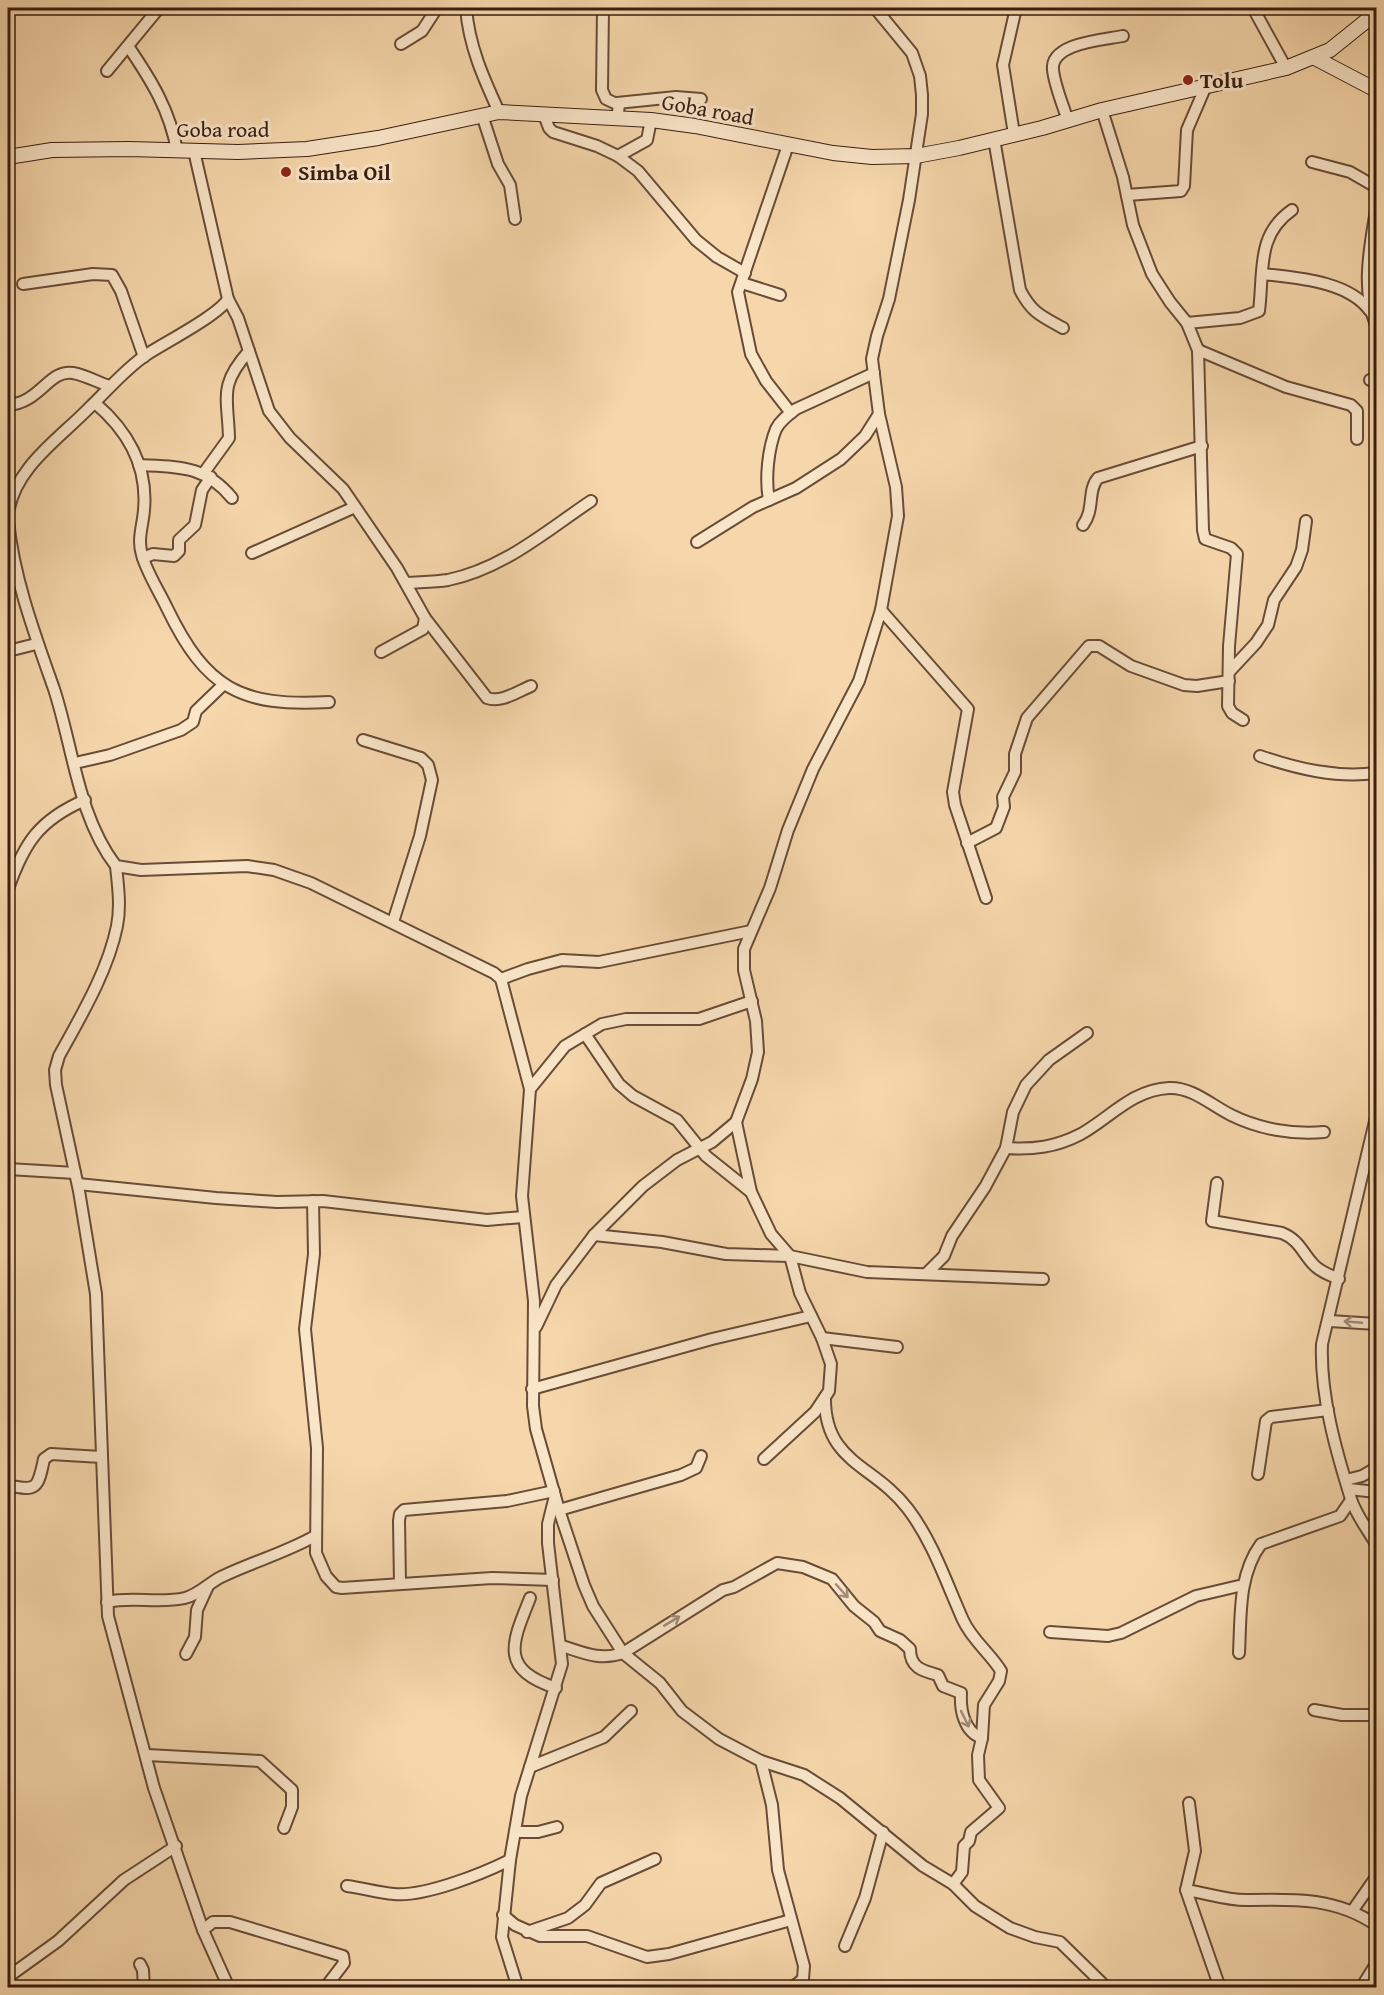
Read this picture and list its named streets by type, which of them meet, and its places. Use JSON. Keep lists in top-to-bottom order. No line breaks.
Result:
{"streets":{"street":["Goba road"]},"places":["Tolu","Simba Oil"]}
